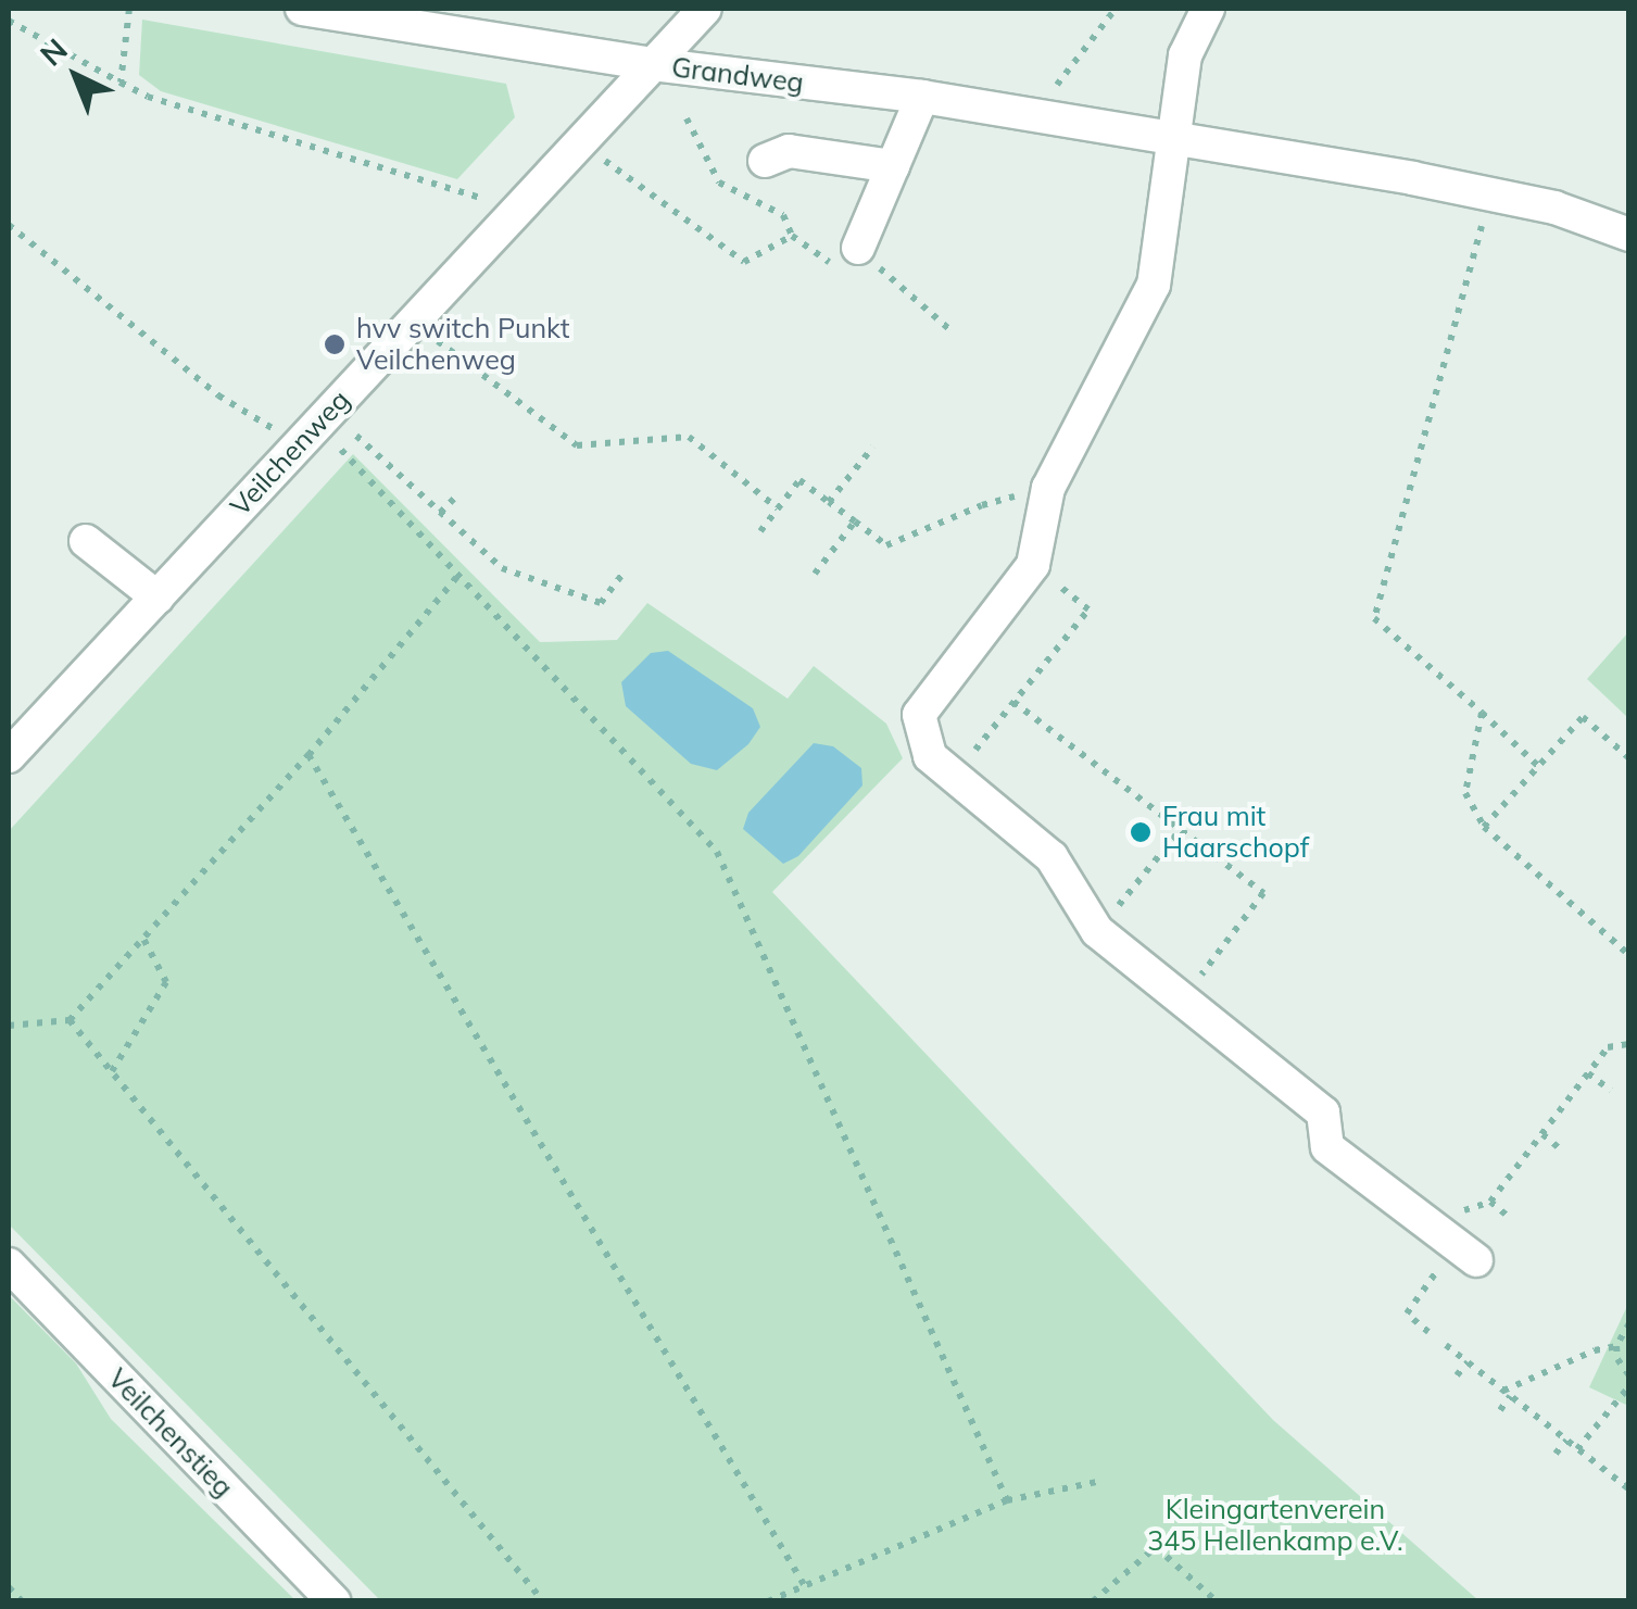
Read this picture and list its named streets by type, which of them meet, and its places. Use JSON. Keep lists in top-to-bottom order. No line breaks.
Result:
{"streets":{"street":["Grandweg","Veilchenweg","Veilchenstieg"]},"crossings":[["Grandweg","Veilchenweg"]],"parks":["Kleingartenverein 345 Hellenkamp e.V."],"places":["hvv switch Punkt Veilchenweg","Frau mit Haarschopf"],"north":"top left"}
